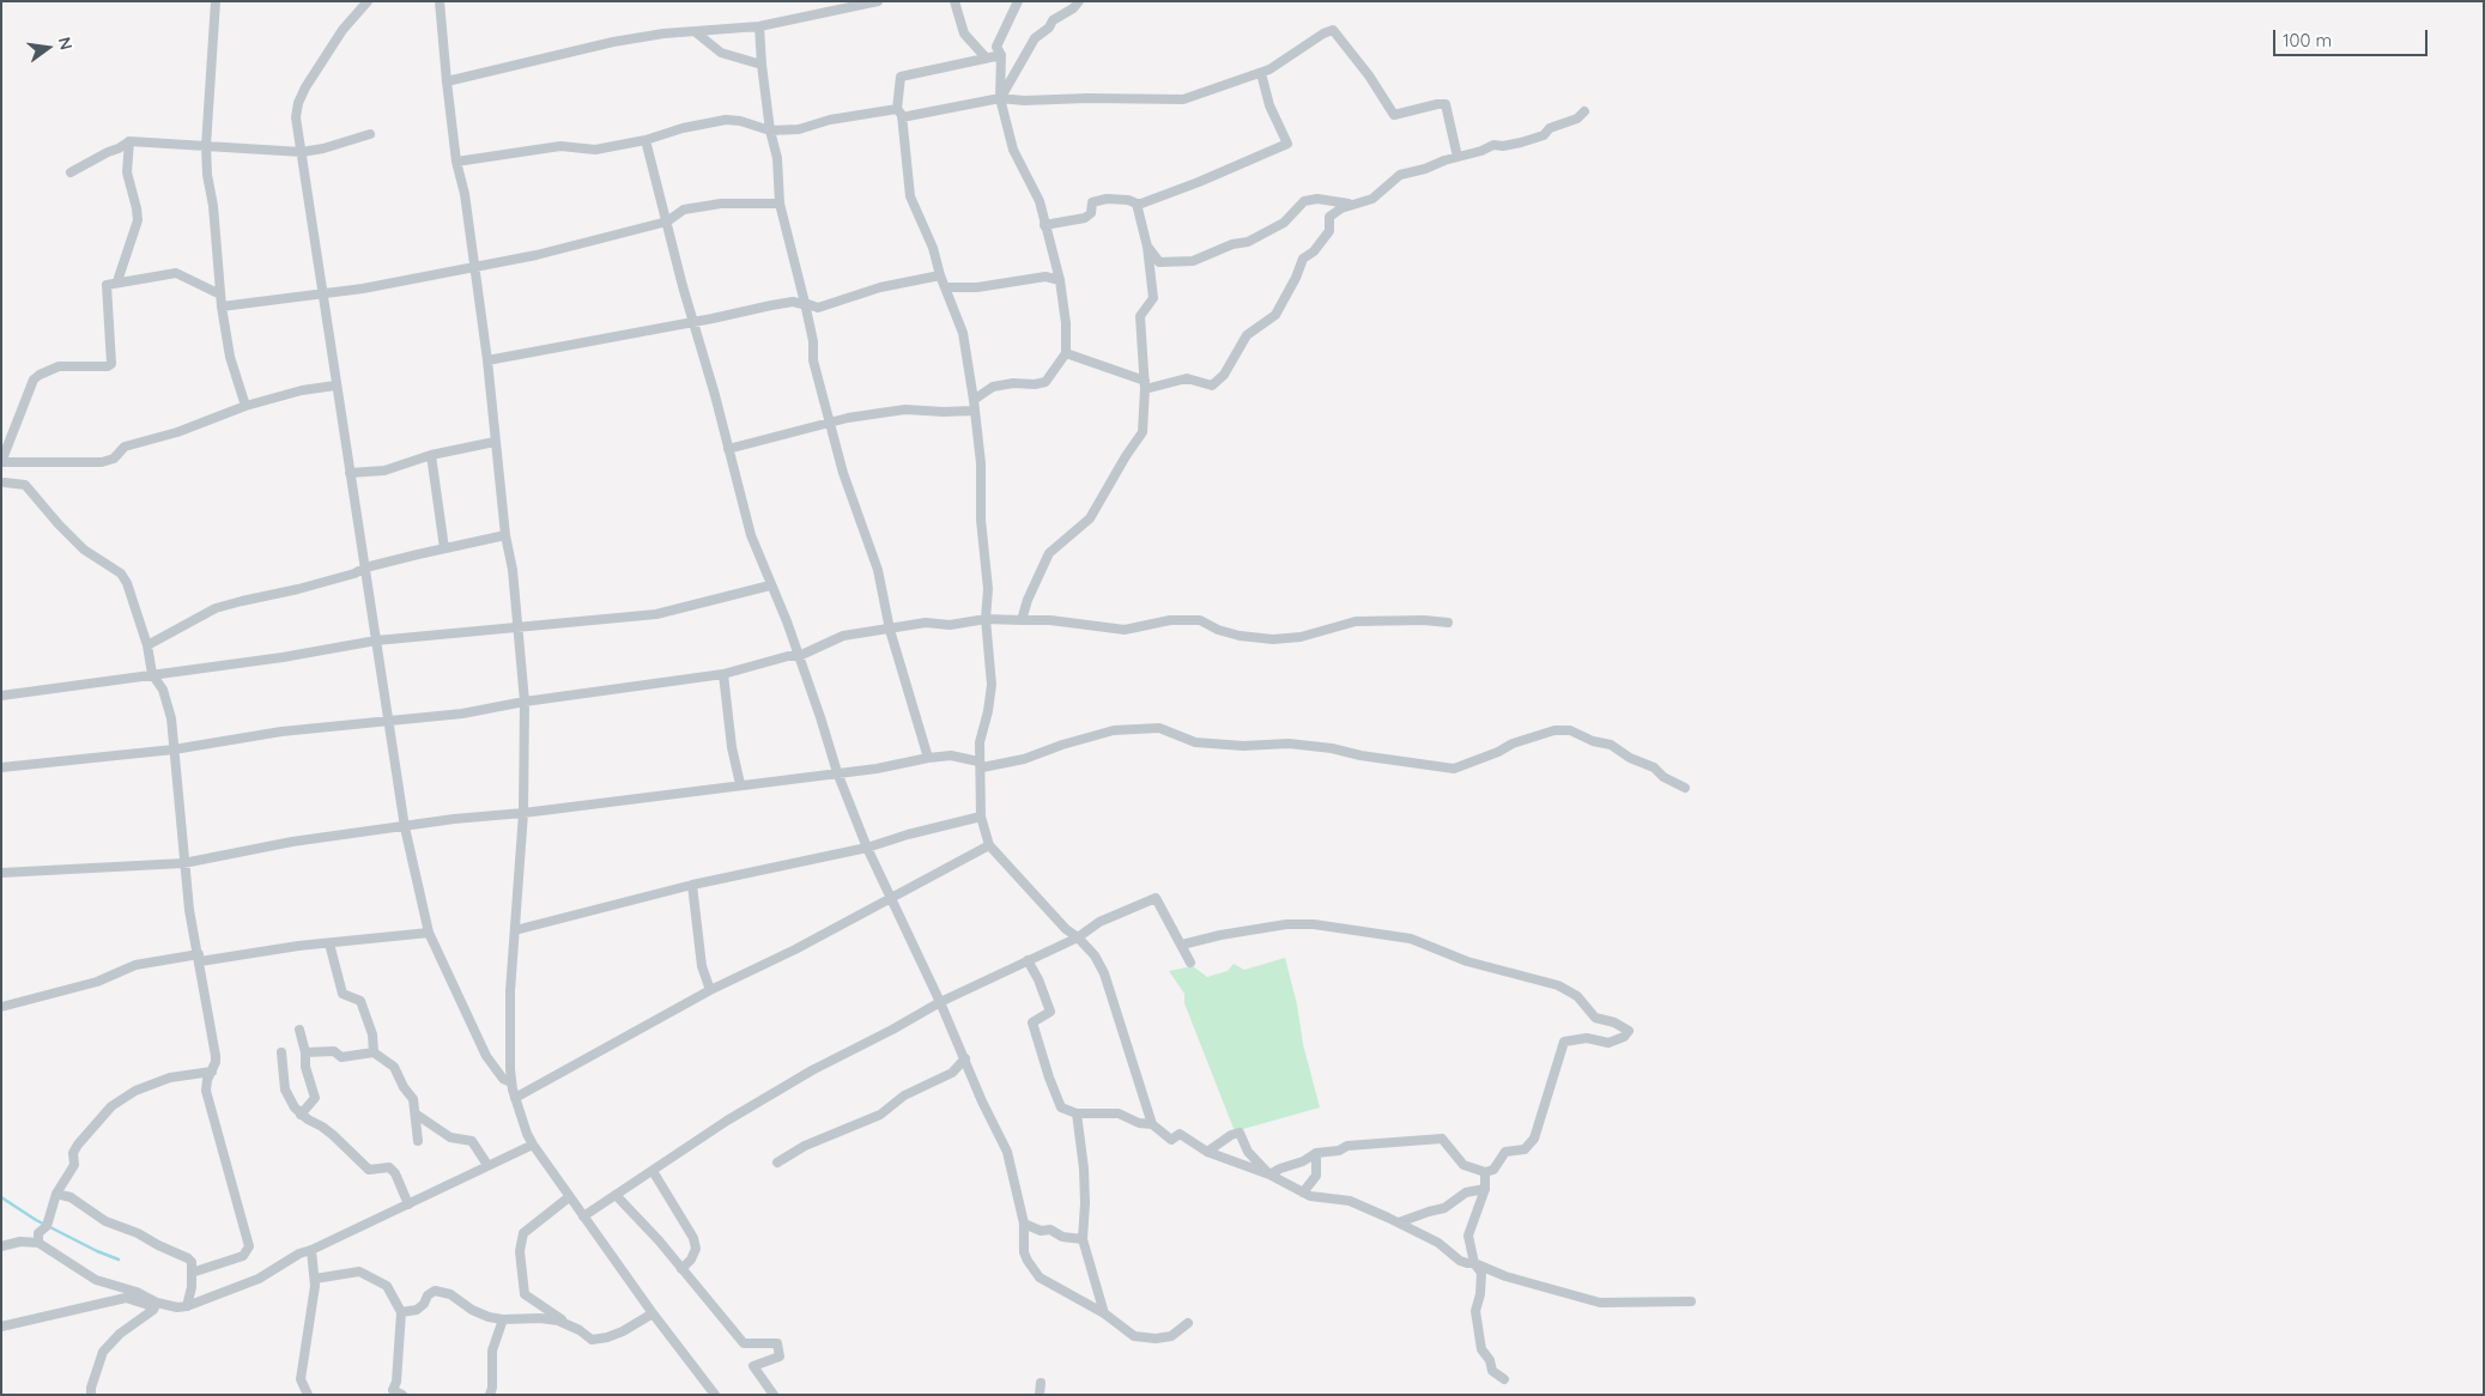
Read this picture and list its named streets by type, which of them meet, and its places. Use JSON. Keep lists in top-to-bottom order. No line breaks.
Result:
{"scale_bar":"100 m","north":"right"}
